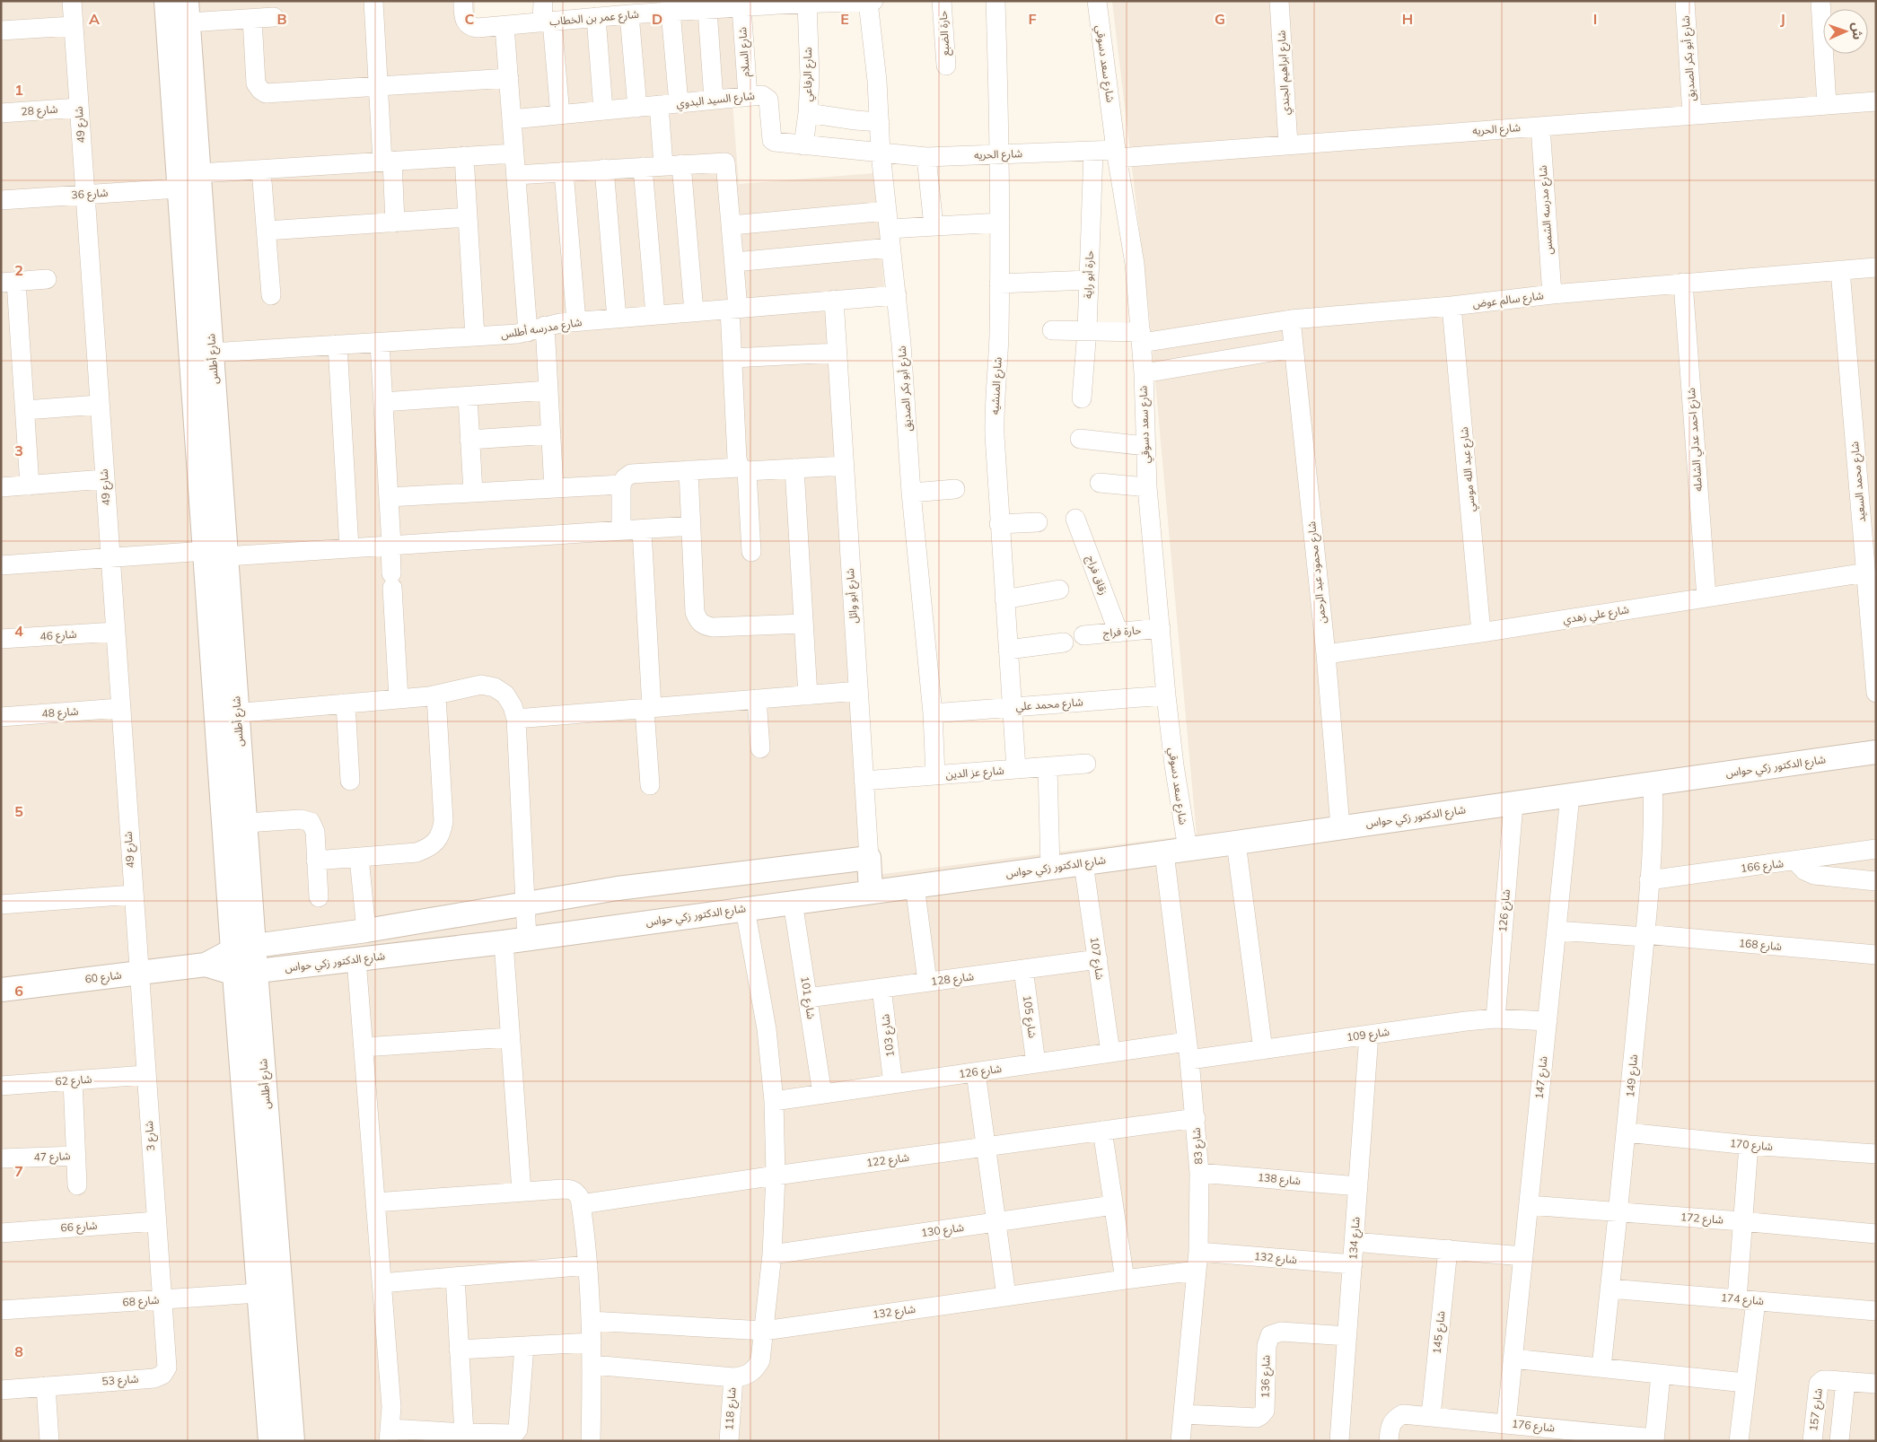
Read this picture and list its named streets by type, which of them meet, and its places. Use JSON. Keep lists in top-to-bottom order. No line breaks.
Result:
{"streets":{"street":["شارع عمر بن الخطاب","حارة الضبع","شارع السلام","شارع أبو بكر الصديق","شارع سعد دسوقي","شارع ابراهيم الجندي","شارع الرفاعي","شارع السيد البدوي","شارع 28","شارع 49","شارع الحريه","شارع 36","شارع مدرسه الشمس","حارة أبو راية","شارع سالم عوض","شارع مدرسه أطلس","شارع أطلس","شارع المنشيه","شارع احمد عدلي الشامله","شارع عبد الله موسي","شارع محمد السعيد","شارع محمود عبد الرحمن","زقاق فراج","شارع أبو وائل","شارع علي زهدي","حارة فراج","شارع 46","شارع محمد علي","شارع 48","شارع الدكتور زكي حواس","شارع عز الدين","شارع 166","شارع 126","شارع 168","شارع 107","شارع 60","شارع 128","شارع 101","شارع 105","شارع 109","شارع 103","شارع 149","شارع 147","شارع 62","شارع 3","شارع 170","شارع 83","شارع 47","شارع 122","شارع 138","شارع 172","شارع 66","شارع 130","شارع 134","شارع 132","شارع 174","شارع 68","شارع 145","شارع 136","شارع 53","شارع 118","شارع 157","شارع 176"]},"crossings":[["شارع عمر بن الخطاب","شارع السلام"],["شارع عمر بن الخطاب","شارع أبو بكر الصديق"],["شارع عمر بن الخطاب","شارع الرفاعي"],["شارع السلام","شارع السيد البدوي"],["شارع أبو بكر الصديق","شارع السيد البدوي"],["شارع أبو بكر الصديق","شارع الحريه"],["شارع أبو بكر الصديق","شارع مدرسه أطلس"],["شارع أبو بكر الصديق","شارع محمد علي"],["شارع أبو بكر الصديق","شارع عز الدين"],["شارع سعد دسوقي","شارع الحريه"],["شارع سعد دسوقي","شارع سالم عوض"],["شارع سعد دسوقي","حارة فراج"],["شارع سعد دسوقي","شارع محمد علي"],["شارع سعد دسوقي","شارع الدكتور زكي حواس"],["شارع ابراهيم الجندي","شارع الحريه"],["شارع الرفاعي","شارع السيد البدوي"],["شارع السيد البدوي","شارع الحريه"],["شارع 28","شارع 49"],["شارع 49","شارع 36"],["شارع 49","شارع 46"],["شارع 49","شارع 48"],["شارع 49","شارع 60"],["شارع 49","شارع 3"],["شارع الحريه","شارع مدرسه الشمس"],["شارع الحريه","حارة أبو راية"],["شارع الحريه","شارع المنشيه"],["شارع 36","شارع أطلس"],["شارع مدرسه الشمس","شارع سالم عوض"],["حارة أبو راية","شارع سالم عوض"],["شارع سالم عوض","شارع احمد عدلي الشامله"],["شارع سالم عوض","شارع عبد الله موسي"],["شارع سالم عوض","شارع محمد السعيد"],["شارع سالم عوض","شارع محمود عبد الرحمن"],["شارع مدرسه أطلس","شارع أطلس"],["شارع مدرسه أطلس","شارع أبو وائل"],["شارع أطلس","شارع الدكتور زكي حواس"],["شارع أطلس","شارع 60"],["شارع أطلس","شارع 68"],["شارع المنشيه","شارع محمد علي"],["شارع المنشيه","شارع عز الدين"],["شارع احمد عدلي الشامله","شارع علي زهدي"],["شارع عبد الله موسي","شارع علي زهدي"],["شارع محمد السعيد","شارع علي زهدي"],["شارع محمود عبد الرحمن","شارع علي زهدي"],["شارع محمود عبد الرحمن","شارع الدكتور زكي حواس"],["زقاق فراج","حارة فراج"],["شارع أبو وائل","شارع الدكتور زكي حواس"],["شارع أبو وائل","شارع عز الدين"],["شارع الدكتور زكي حواس","شارع 126"],["شارع الدكتور زكي حواس","شارع 107"],["شارع الدكتور زكي حواس","شارع 60"],["شارع الدكتور زكي حواس","شارع 101"],["شارع الدكتور زكي حواس","شارع 149"],["شارع الدكتور زكي حواس","شارع 147"],["شارع الدكتور زكي حواس","شارع 83"],["شارع 166","شارع 149"],["شارع 126","شارع 107"],["شارع 126","شارع 101"],["شارع 126","شارع 105"],["شارع 126","شارع 109"],["شارع 126","شارع 103"],["شارع 126","شارع 83"],["شارع 168","شارع 149"],["شارع 168","شارع 147"],["شارع 107","شارع 128"],["شارع 60","شارع 3"],["شارع 128","شارع 101"],["شارع 128","شارع 105"],["شارع 128","شارع 103"],["شارع 109","شارع 147"],["شارع 109","شارع 83"],["شارع 109","شارع 134"],["شارع 149","شارع 170"],["شارع 149","شارع 172"],["شارع 149","شارع 174"],["شارع 147","شارع 172"],["شارع 147","شارع 176"],["شارع 62","شارع 3"],["شارع 62","شارع 47"],["شارع 3","شارع 66"],["شارع 3","شارع 68"],["شارع 3","شارع 53"],["شارع 83","شارع 122"],["شارع 83","شارع 138"],["شارع 83","شارع 132"],["شارع 83","شارع 136"],["شارع 138","شارع 134"],["شارع 134","شارع 132"],["شارع 134","شارع 136"],["شارع 68","شارع 53"],["شارع 145","شارع 176"]],"north":"right","grid":{"columns":["A","B","C","D","E","F","G","H","I","J"],"rows":["1","2","3","4","5","6","7","8"]}}
